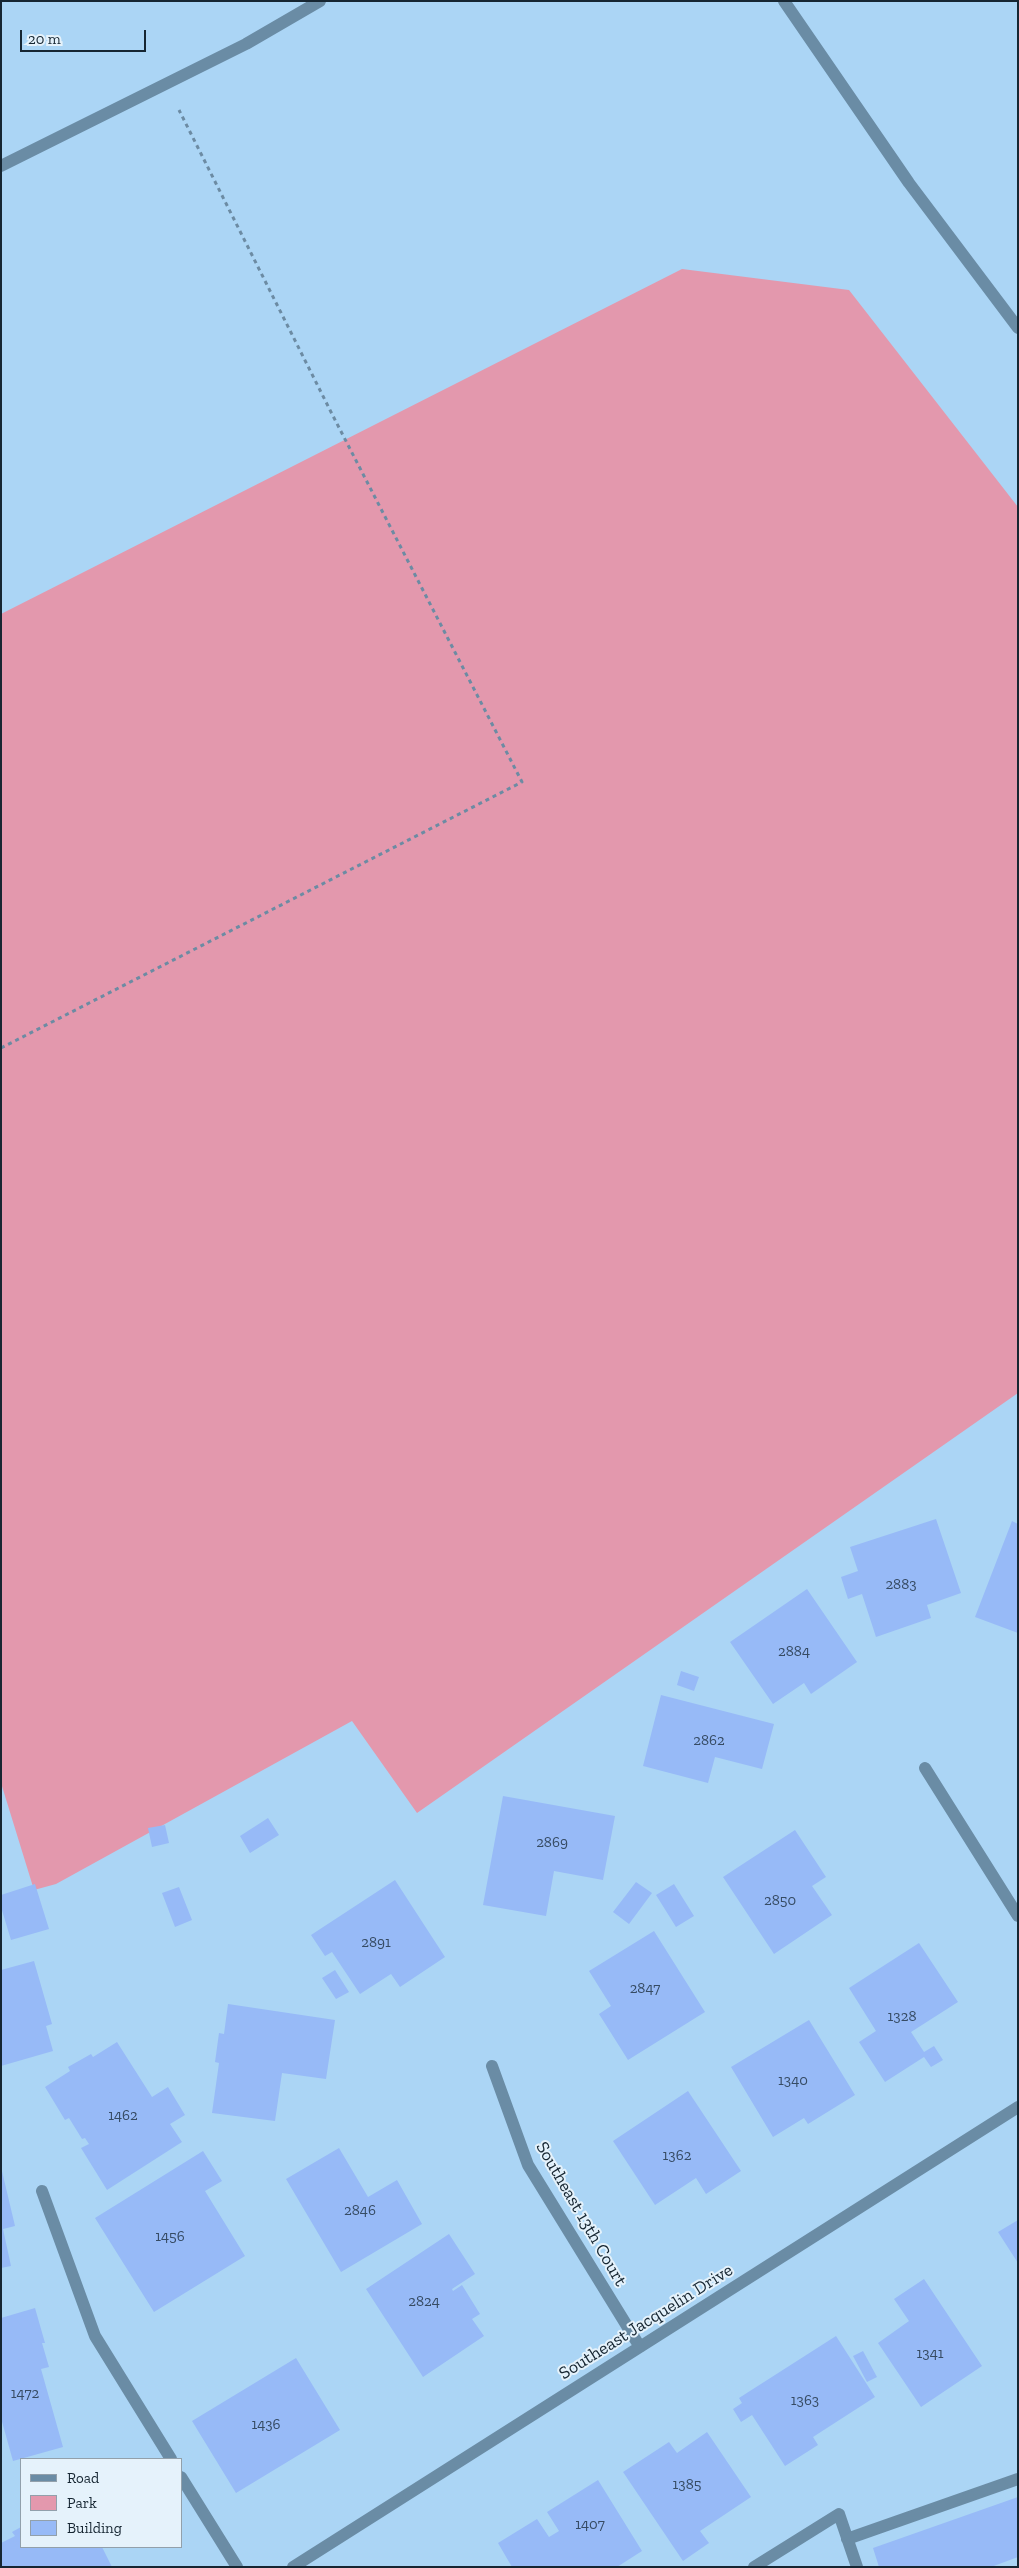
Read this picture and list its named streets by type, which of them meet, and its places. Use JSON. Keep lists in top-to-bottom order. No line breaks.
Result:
{"streets":{"street":["Southeast 13th Court","Southeast Jacquelin Drive"]},"crossings":[["Southeast 13th Court","Southeast Jacquelin Drive"]],"house_numbers":["2883","2884","2862","2869","2850","2891","2847","1328","1340","1462","1362","2846","1456","2824","1341","1472","1363","1436","1385","1407"],"legend":["Road","Park","Building"],"scale_bar":"20 m"}
